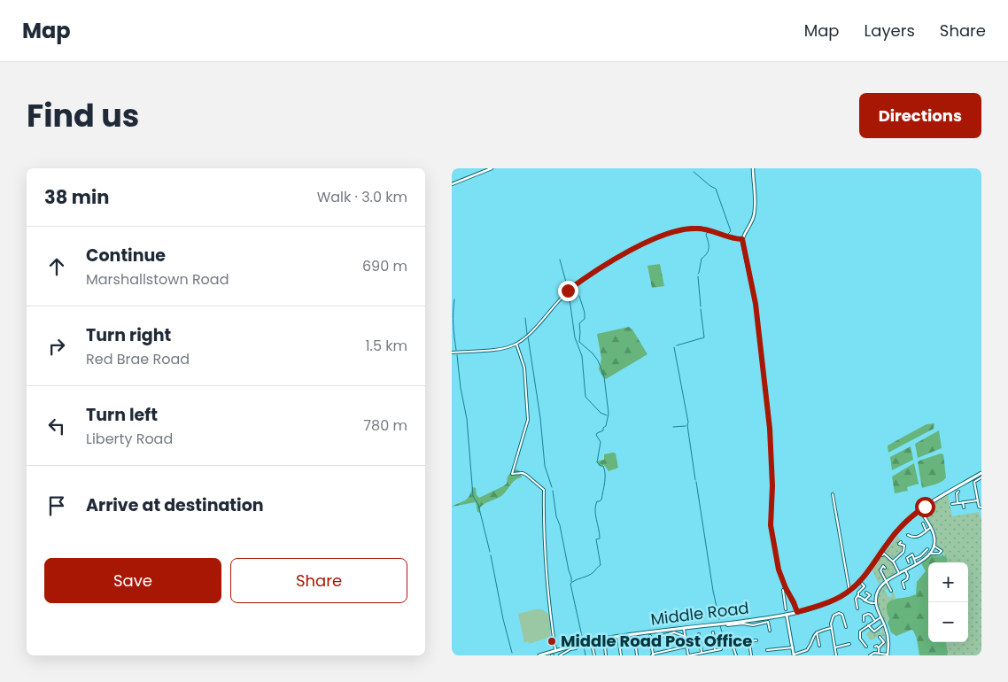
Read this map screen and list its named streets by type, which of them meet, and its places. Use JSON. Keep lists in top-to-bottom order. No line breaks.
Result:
{"streets":{"main road":["Middle Road"]},"places":["Middle Road Post Office"],"page":{"header":"Map","nav":["Map","Layers","Share"],"title":"Find us","buttons":["Directions",["Save","Share"]],"heading":["38 min","Walk · 3.0 km"],"list":[["Continue","Marshallstown Road","690 m"],["Turn right","Red Brae Road","1.5 km"],["Turn left","Liberty Road","780 m"],"Arrive at destination"],"map_buttons":["+","−"]}}
